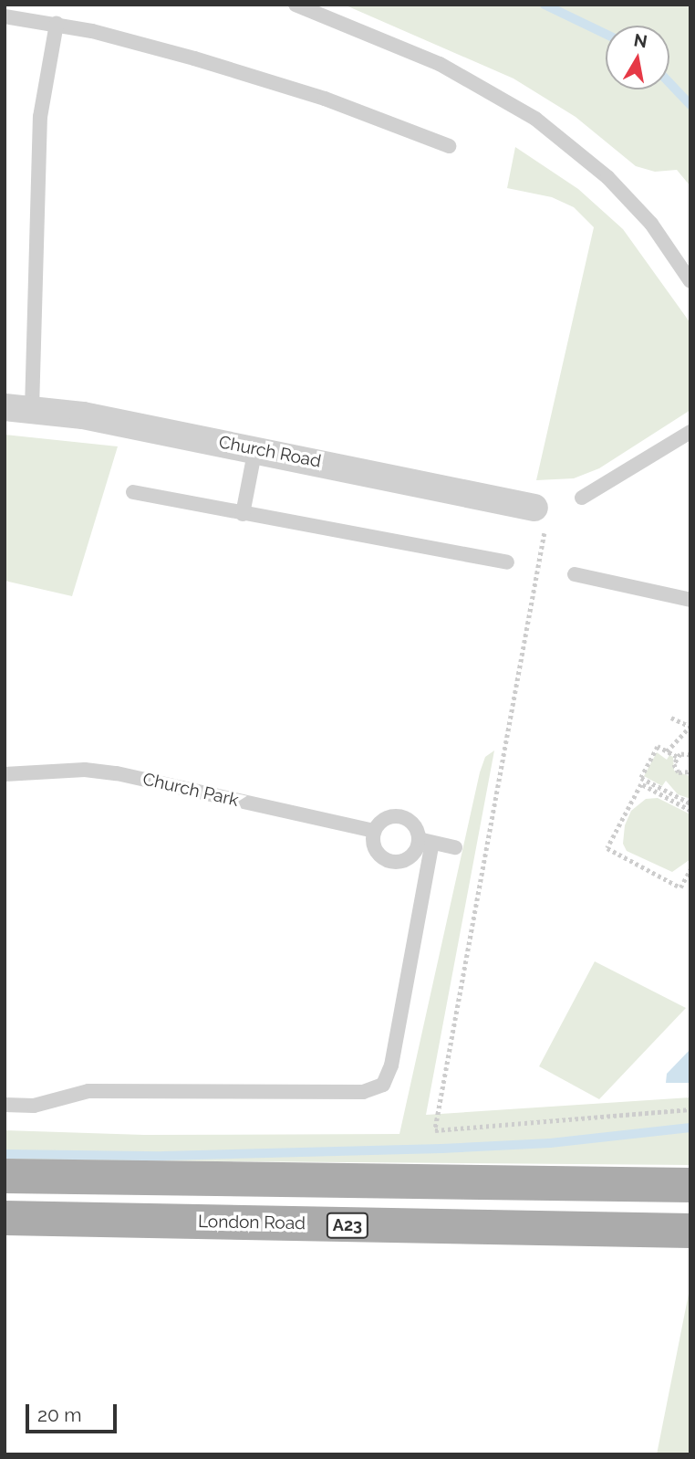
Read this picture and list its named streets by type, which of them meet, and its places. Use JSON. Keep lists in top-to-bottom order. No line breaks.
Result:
{"streets":{"main road":["London Road","A23"],"street":["Church Road"],"lane":["Church Park"]},"scale_bar":"20 m","north":"top"}
